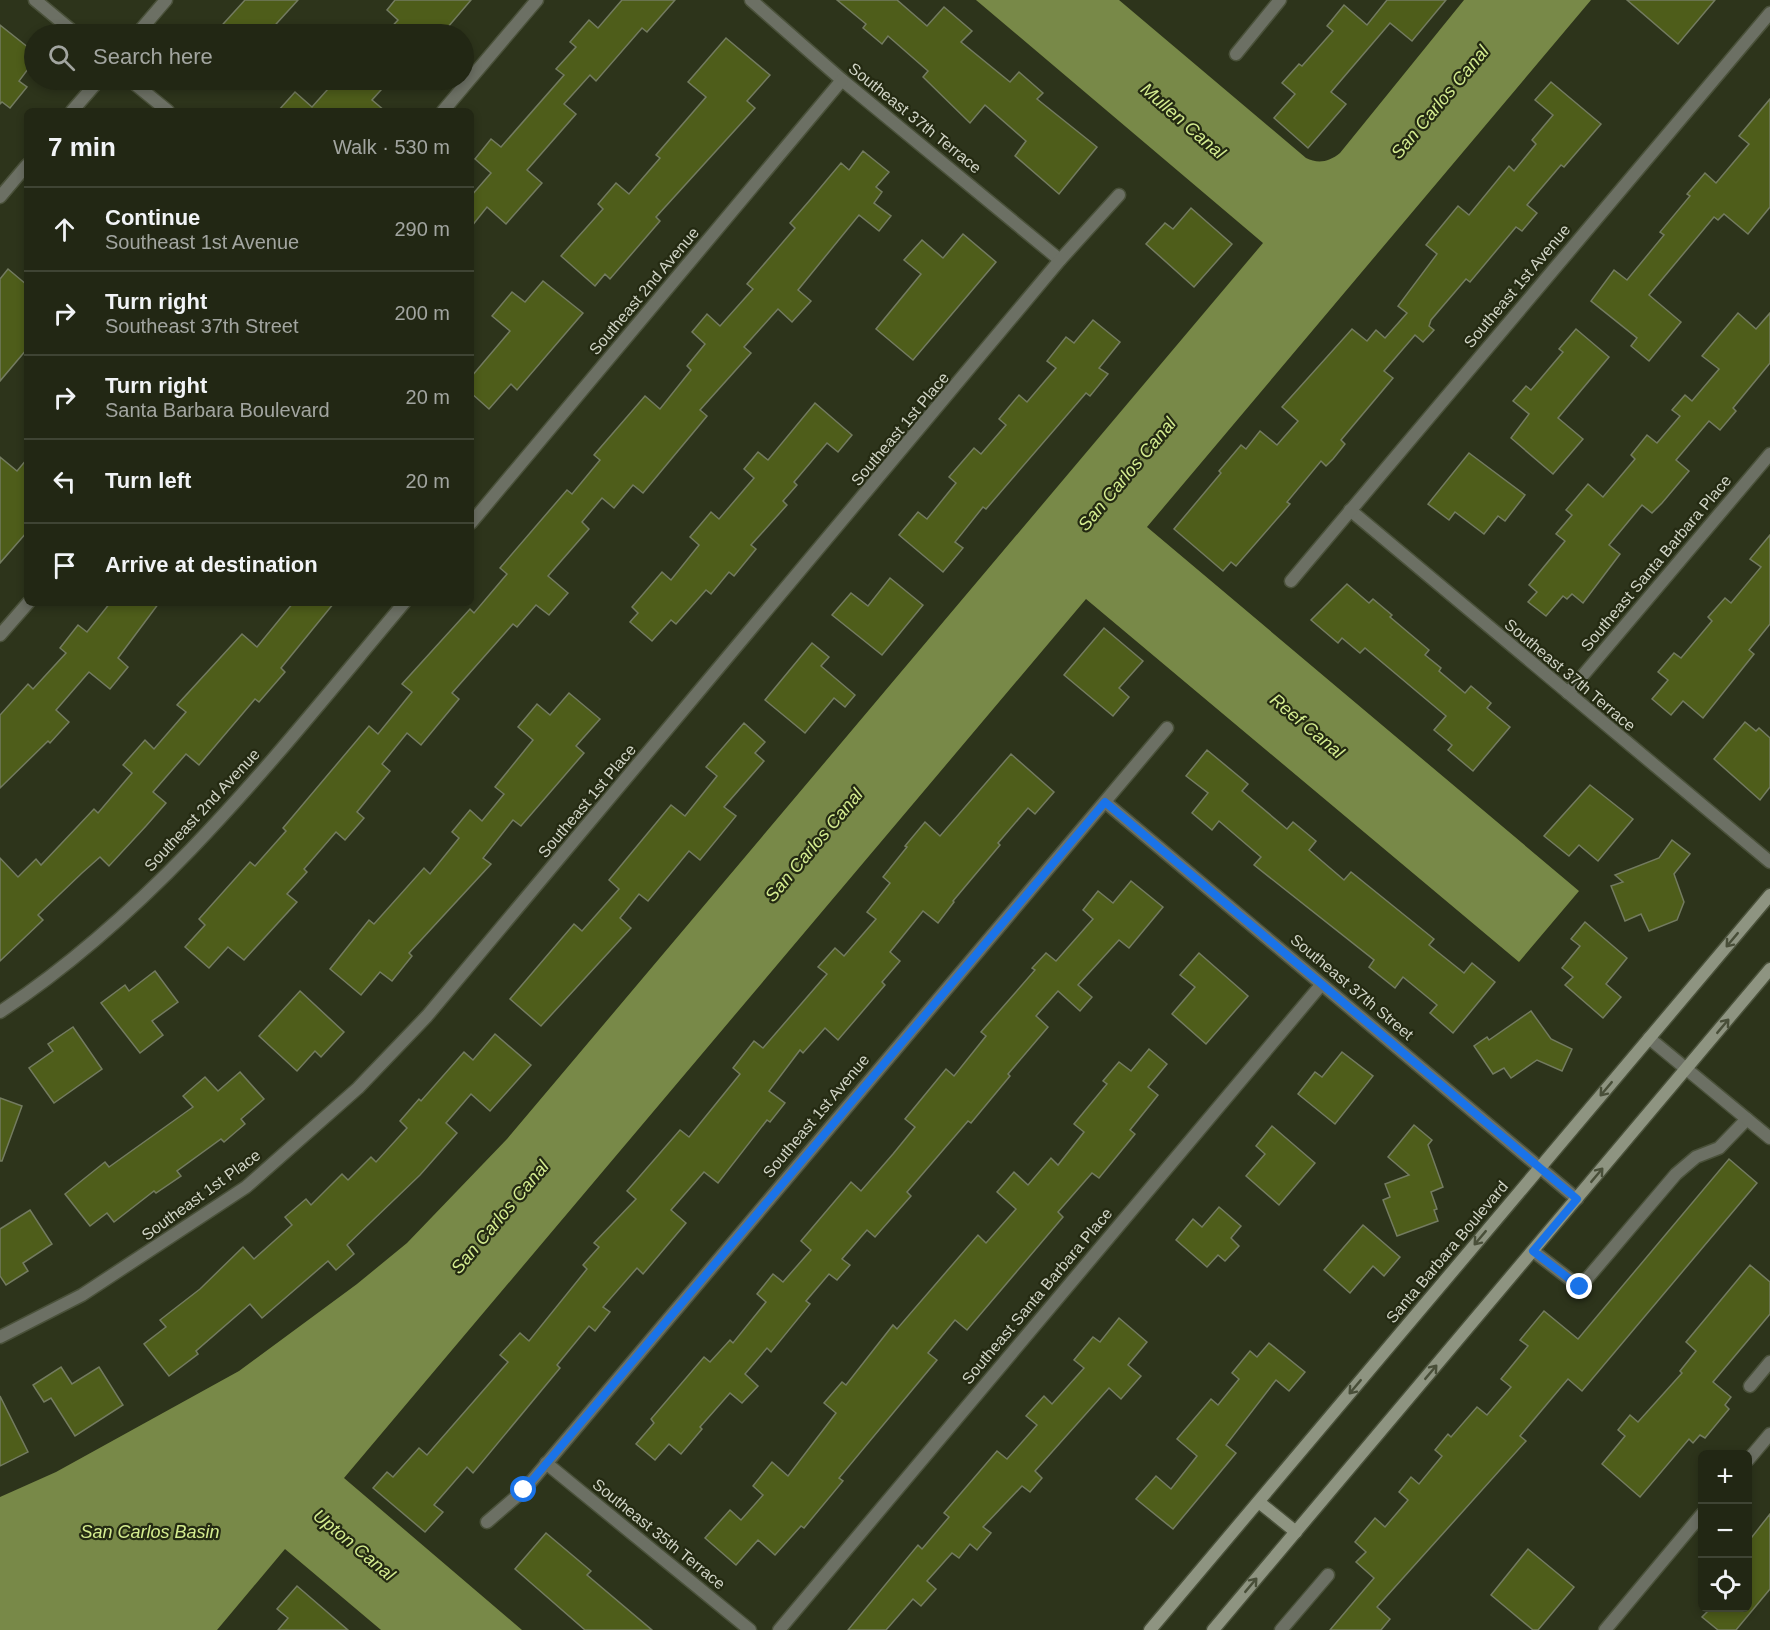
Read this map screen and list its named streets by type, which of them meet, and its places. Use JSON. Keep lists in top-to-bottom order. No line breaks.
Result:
{"streets":{"main road":["Santa Barbara Boulevard"],"street":["Southeast 37th Terrace","Southeast 1st Avenue","Southeast 2nd Avenue","Southeast 1st Place","Southeast Santa Barbara Place","Southeast 37th Street","Southeast 35th Terrace"]},"crossings":[["Southeast 37th Terrace","Southeast 1st Avenue"],["Southeast 37th Terrace","Southeast 2nd Avenue"],["Southeast 37th Terrace","Southeast 1st Place"],["Southeast 37th Terrace","Southeast Santa Barbara Place"],["Southeast 1st Avenue","Southeast 37th Street"],["Southeast 1st Avenue","Southeast 35th Terrace"],["Southeast Santa Barbara Place","Southeast 37th Street"],["Southeast 37th Street","Santa Barbara Boulevard"]],"water":["San Carlos Canal","Mullen Canal","Reef Canal","San Carlos Basin","Upton Canal"],"page":{"search":"Search here","heading":["7 min","Walk · 530 m"],"list":[["Continue","Southeast 1st Avenue","290 m"],["Turn right","Southeast 37th Street","200 m"],["Turn right","Santa Barbara Boulevard","20 m"],["Turn left","20 m"],"Arrive at destination"],"map_buttons":["+","−"]}}
